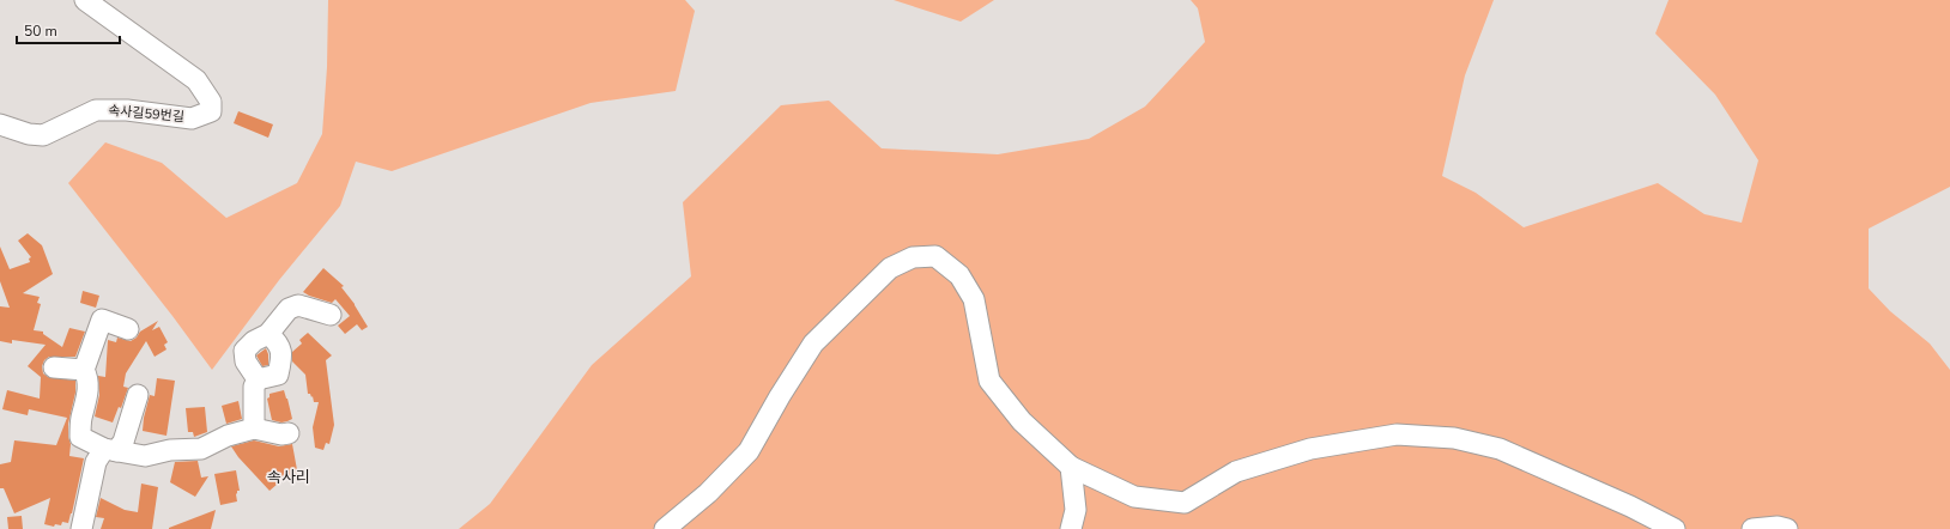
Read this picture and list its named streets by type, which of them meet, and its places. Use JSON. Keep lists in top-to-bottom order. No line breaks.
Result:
{"streets":{"street":["속사길59번길"]},"districts":["속사리"],"scale_bar":"50 m"}
